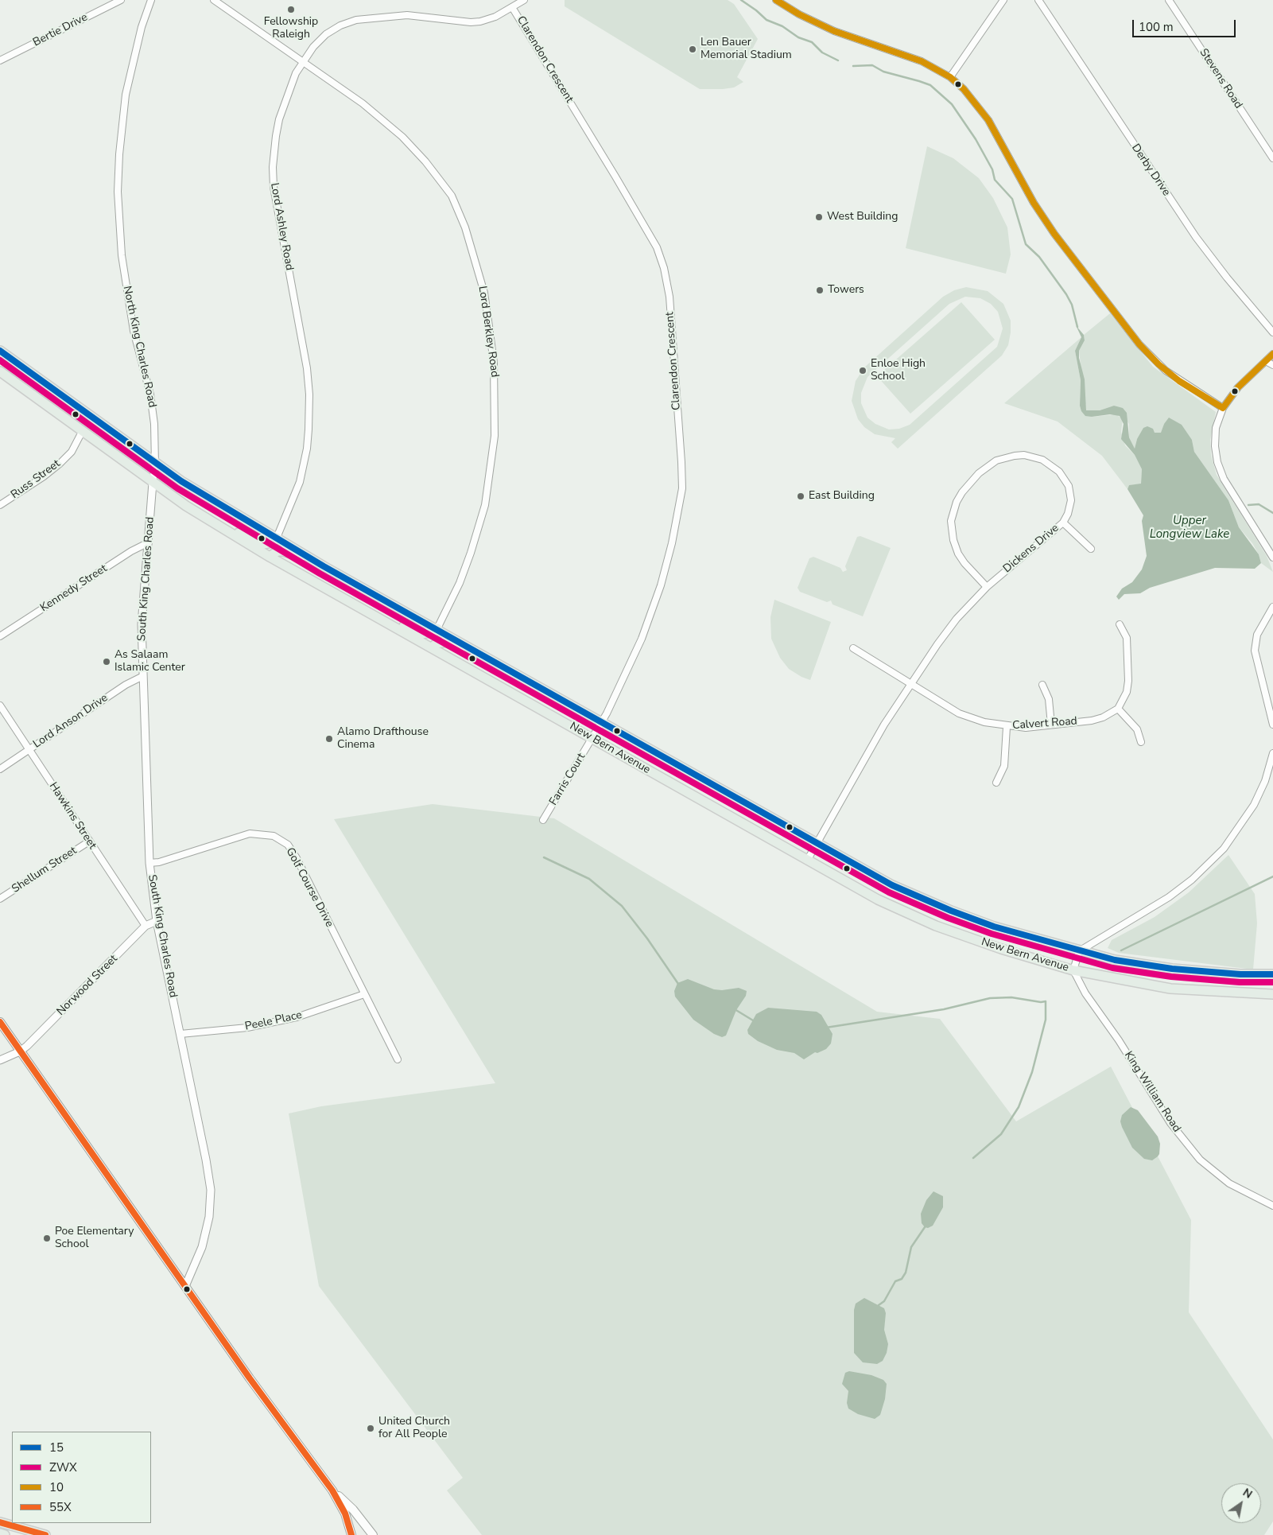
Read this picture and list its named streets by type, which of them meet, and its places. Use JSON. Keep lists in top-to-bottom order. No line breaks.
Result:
{"streets":{"main road":["New Bern Avenue"],"street":["Bertie Drive","Clarendon Crescent","Stevens Road","Derby Drive","Lord Ashley Road","Lord Berkley Road","North King Charles Road","Russ Street","Dickens Drive","South King Charles Road","Kennedy Street","Lord Anson Drive","Calvert Road","Farris Court","Hawkins Street","Shellum Street","Golf Course Drive","Norwood Street","Peele Place","King William Road"]},"crossings":[["Clarendon Crescent","Lord Ashley Road"],["Clarendon Crescent","New Bern Avenue"],["Clarendon Crescent","Farris Court"],["Lord Ashley Road","Lord Berkley Road"],["Lord Ashley Road","New Bern Avenue"],["Lord Berkley Road","New Bern Avenue"],["North King Charles Road","South King Charles Road"],["North King Charles Road","New Bern Avenue"],["Russ Street","New Bern Avenue"],["Dickens Drive","Calvert Road"],["Dickens Drive","New Bern Avenue"],["South King Charles Road","Kennedy Street"],["South King Charles Road","Lord Anson Drive"],["South King Charles Road","New Bern Avenue"],["South King Charles Road","Golf Course Drive"],["South King Charles Road","Norwood Street"],["South King Charles Road","Peele Place"],["Lord Anson Drive","Hawkins Street"],["New Bern Avenue","Farris Court"],["New Bern Avenue","King William Road"],["Hawkins Street","Shellum Street"],["Hawkins Street","Norwood Street"],["Golf Course Drive","Peele Place"]],"water":["Upper Longview Lake"],"places":["Fellowship Raleigh","Len Bauer Memorial Stadium","West Building","Towers","Enloe High School","East Building","As Salaam Islamic Center","Alamo Drafthouse Cinema","Poe Elementary School","United Church for All People"],"lines":["transit line 10","transit line 15","transit line ZWX","transit line 55X"],"legend":["15","ZWX","10","55X"],"scale_bar":"100 m","north":"top right"}
